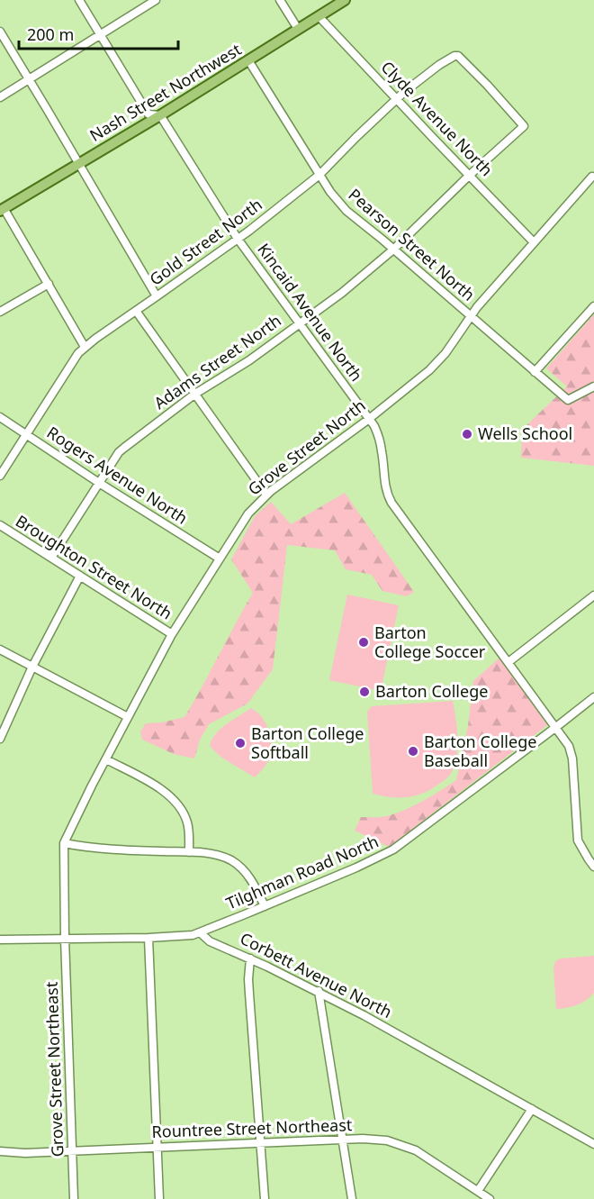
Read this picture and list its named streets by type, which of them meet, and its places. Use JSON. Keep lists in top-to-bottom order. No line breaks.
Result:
{"streets":{"main road":["Nash Street Northwest"],"street":["Clyde Avenue North","Gold Street North","Pearson Street North","Kincaid Avenue North","Adams Street North","Grove Street North","Rogers Avenue North","Broughton Street North","Tilghman Road North","Corbett Avenue North","Grove Street Northeast","Rountree Street Northeast"]},"crossings":[["Nash Street Northwest","Clyde Avenue North"],["Nash Street Northwest","Pearson Street North"],["Nash Street Northwest","Kincaid Avenue North"],["Clyde Avenue North","Gold Street North"],["Clyde Avenue North","Adams Street North"],["Clyde Avenue North","Grove Street North"],["Gold Street North","Pearson Street North"],["Gold Street North","Kincaid Avenue North"],["Gold Street North","Adams Street North"],["Gold Street North","Rogers Avenue North"],["Pearson Street North","Adams Street North"],["Pearson Street North","Grove Street North"],["Kincaid Avenue North","Adams Street North"],["Kincaid Avenue North","Grove Street North"],["Kincaid Avenue North","Tilghman Road North"],["Adams Street North","Rogers Avenue North"],["Adams Street North","Broughton Street North"],["Grove Street North","Rogers Avenue North"],["Grove Street North","Broughton Street North"],["Grove Street North","Grove Street Northeast"],["Tilghman Road North","Corbett Avenue North"],["Grove Street Northeast","Rountree Street Northeast"]],"places":["Wells School","Barton College Soccer","Barton College","Barton College Softball","Barton College Baseball"],"scale_bar":"200 m"}
